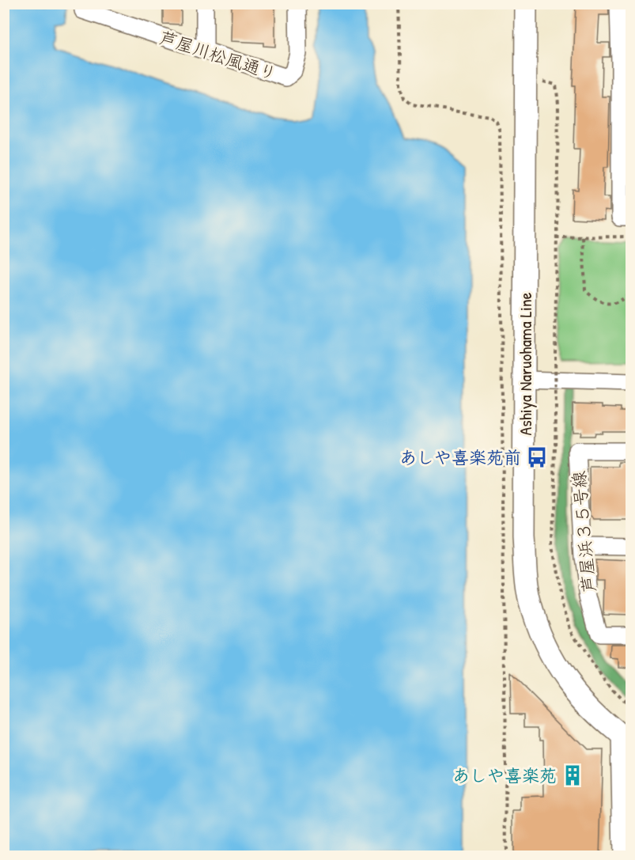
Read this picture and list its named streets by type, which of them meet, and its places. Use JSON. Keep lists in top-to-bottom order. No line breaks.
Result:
{"streets":{"main road":["Ashiya Naruohama Line"],"street":["芦屋川松風通り","芦屋浜３５号線"]},"places":{"bus stop":["あしや喜楽苑前"],"building":["あしや喜楽苑"]}}
